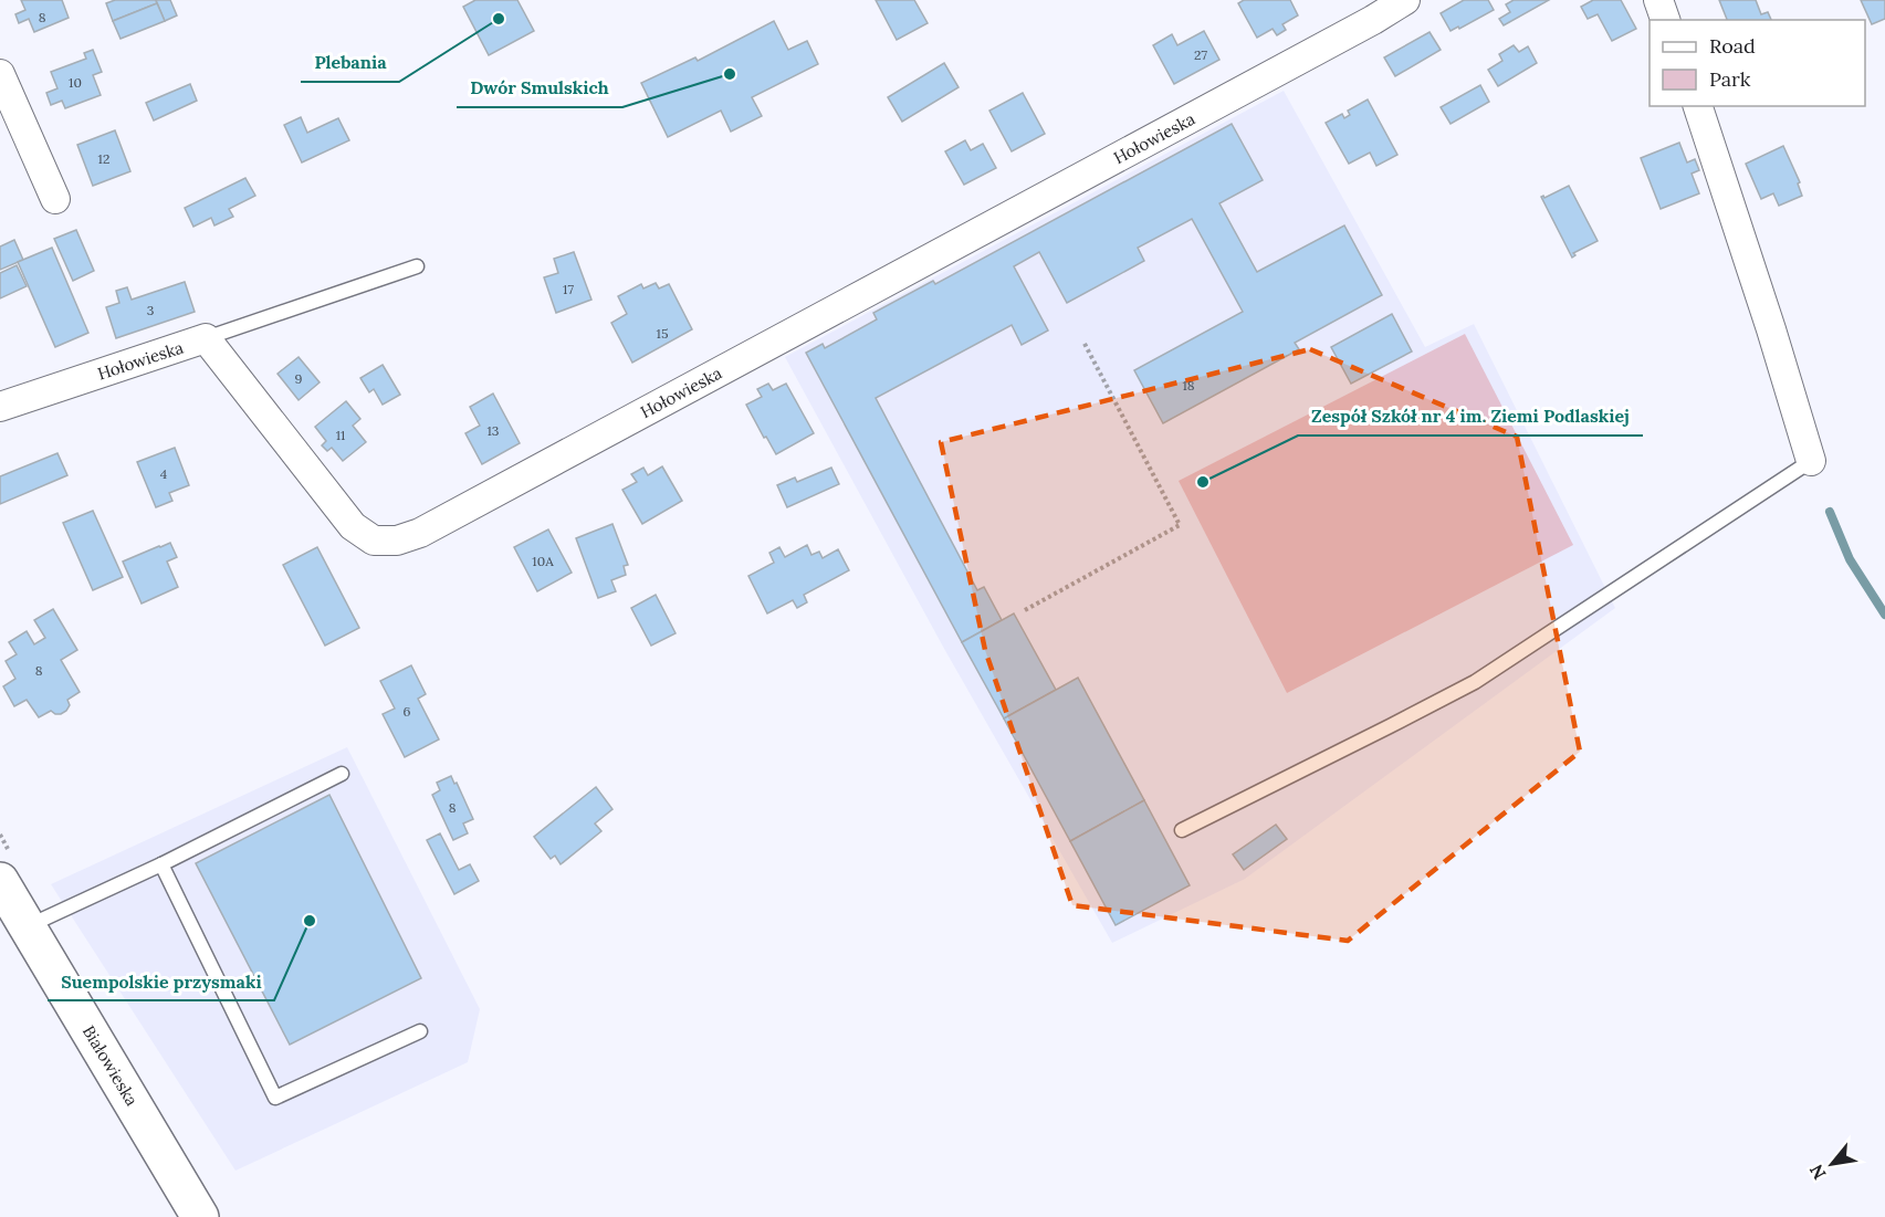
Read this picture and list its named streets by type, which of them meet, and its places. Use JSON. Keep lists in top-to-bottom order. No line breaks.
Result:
{"streets":{"main road":["Białowieska"],"street":["Hołowieska"]},"places":["Plebania","Dwór Smulskich","Zespół Szkół nr 4 im. Ziemi Podlaskiej","Suempolskie przysmaki"],"house_numbers":["8","27","10","12","17","3","15","9","18","13","11","4","10A","8","6","8"],"legend":["Road","Park"],"north":"bottom left"}
